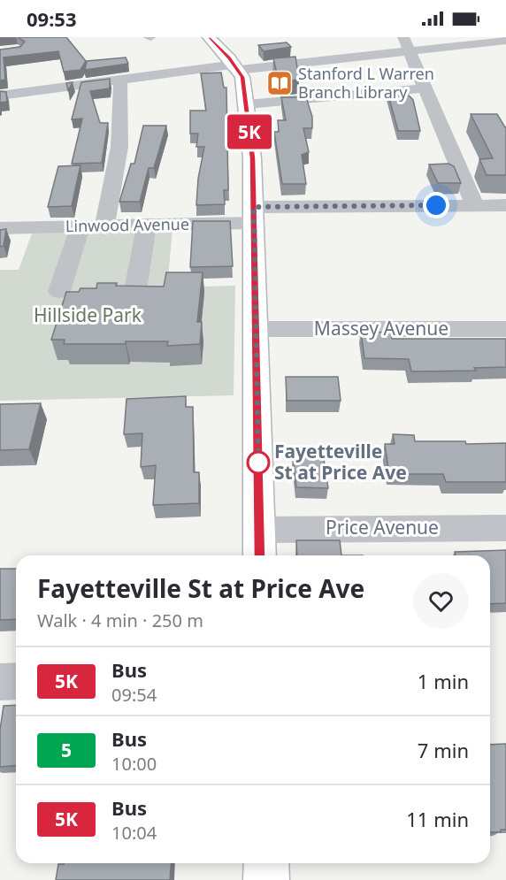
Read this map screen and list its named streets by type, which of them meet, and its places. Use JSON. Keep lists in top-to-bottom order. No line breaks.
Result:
{"streets":{"street":["Linwood Avenue","Massey Avenue","Price Avenue"]},"parks":["Hillside Park"],"places":{"library":["Stanford L Warren Branch Library"],"other":["Fayetteville St at Price Ave"]},"lines":["bus line 5K"],"page":{"status":"09:53","on_map":"5K","heading":["Fayetteville St at Price Ave","Walk · 4 min · 250 m"],"list":[{"mark":"5K","name":"Bus","note":"09:54","value":"1 min"},{"mark":"5","name":"Bus","note":"10:00","value":"7 min"},{"mark":"5K","name":"Bus","note":"10:04","value":"11 min"}]}}
